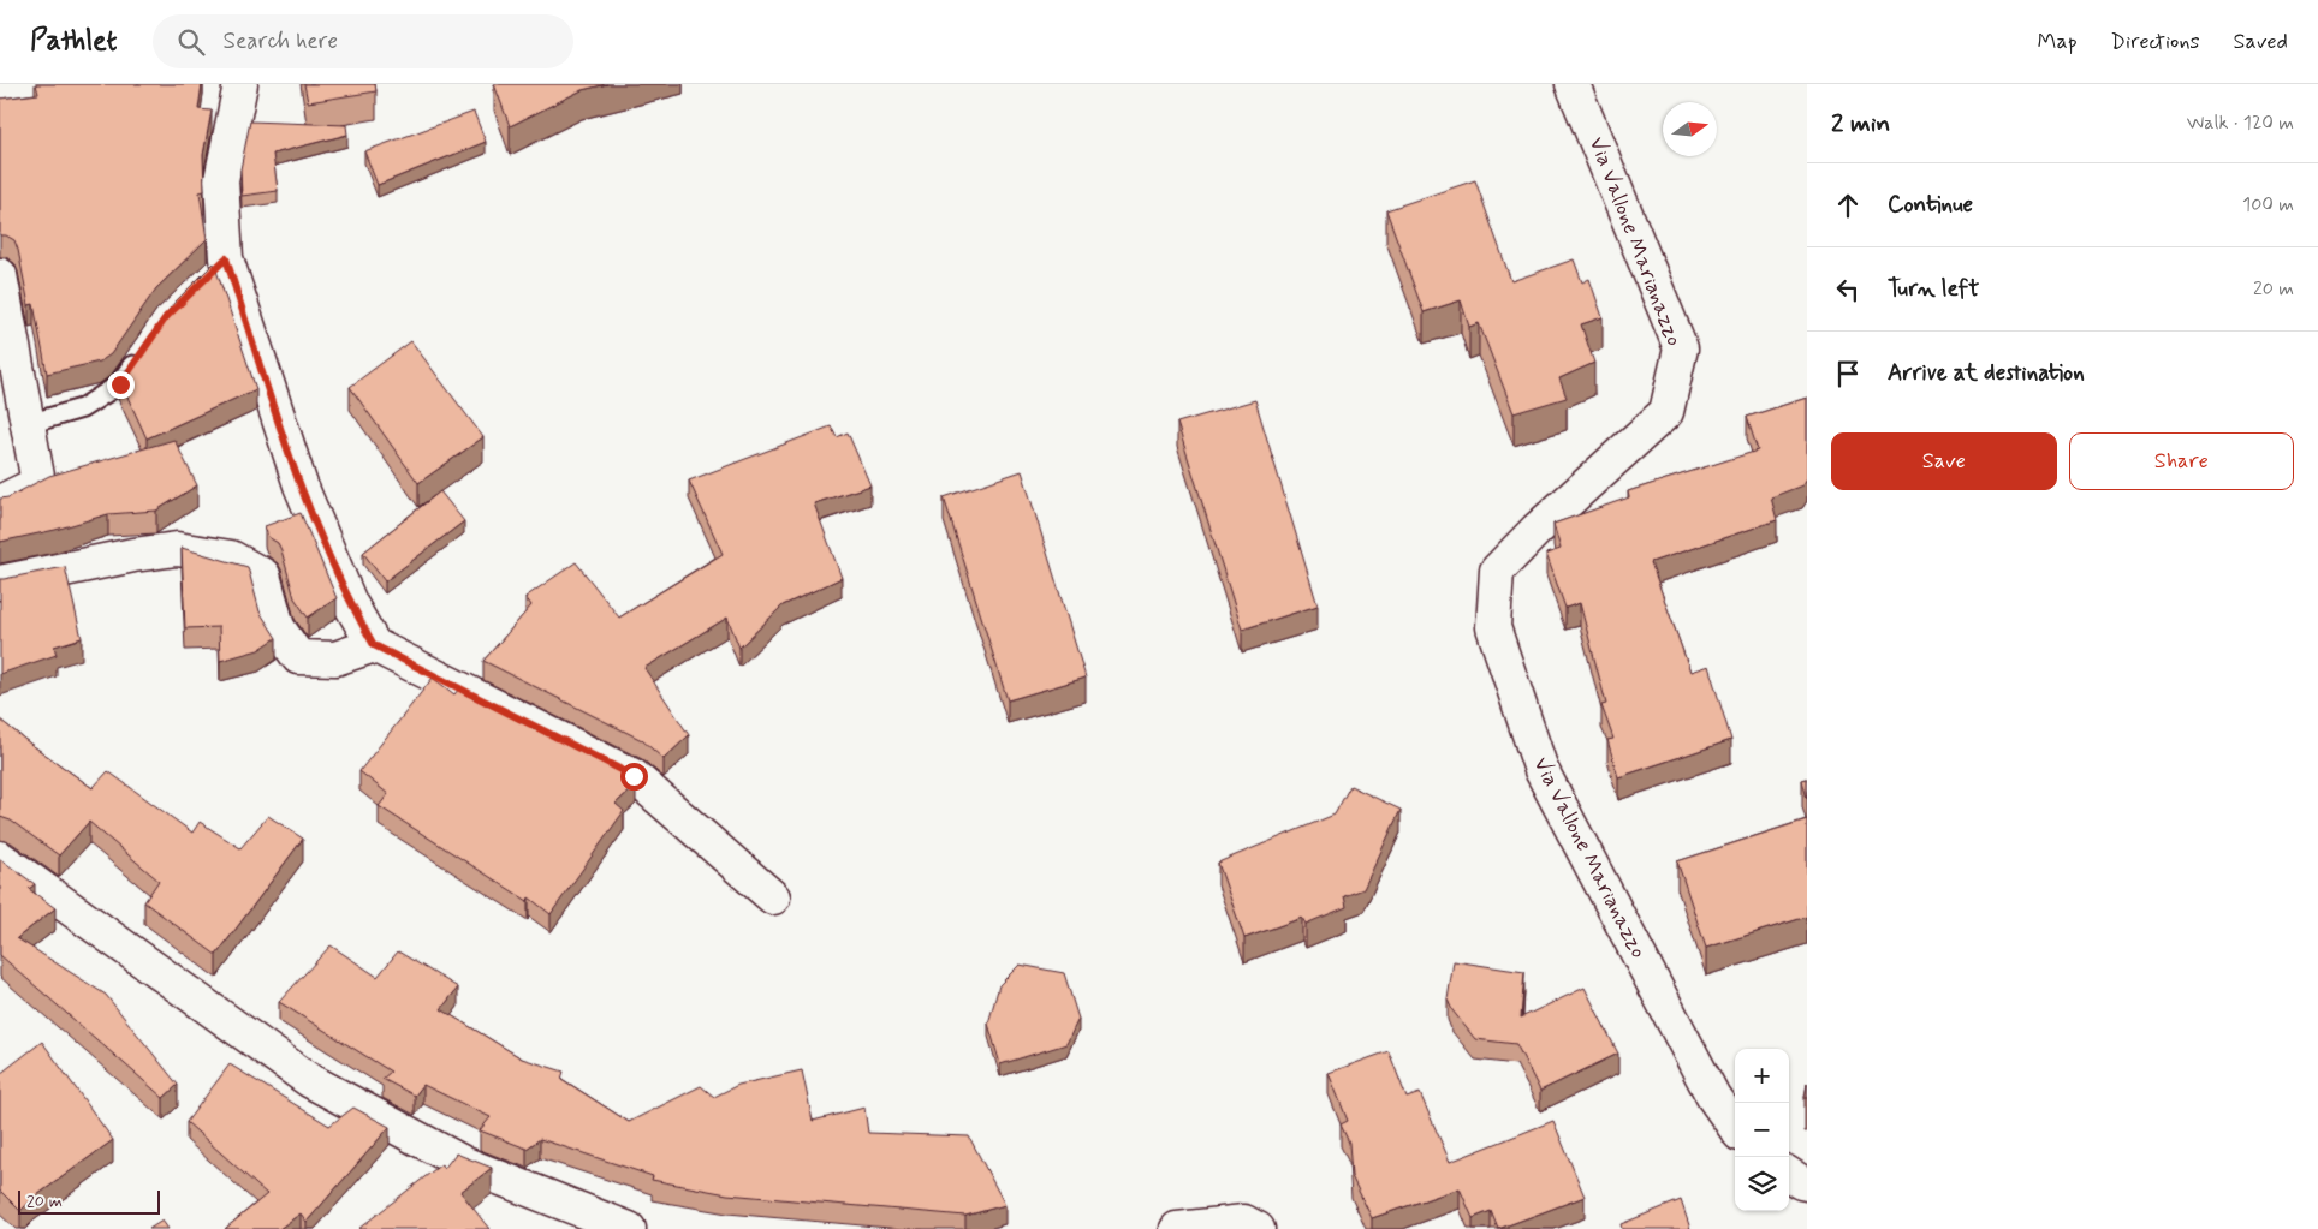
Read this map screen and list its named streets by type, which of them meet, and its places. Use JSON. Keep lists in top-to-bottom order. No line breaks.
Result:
{"streets":{"street":["Via Vallone Marianazzo"]},"scale_bar":"20 m","north":"right","page":{"header":"Pathlet","search":"Search here","nav":["Map","Directions","Saved"],"heading":["2 min","Walk · 120 m"],"list":[["Continue","100 m"],["Turn left","20 m"],"Arrive at destination"],"buttons":["Save","Share"],"map_buttons":["+","−"],"scale":"20 m"}}
